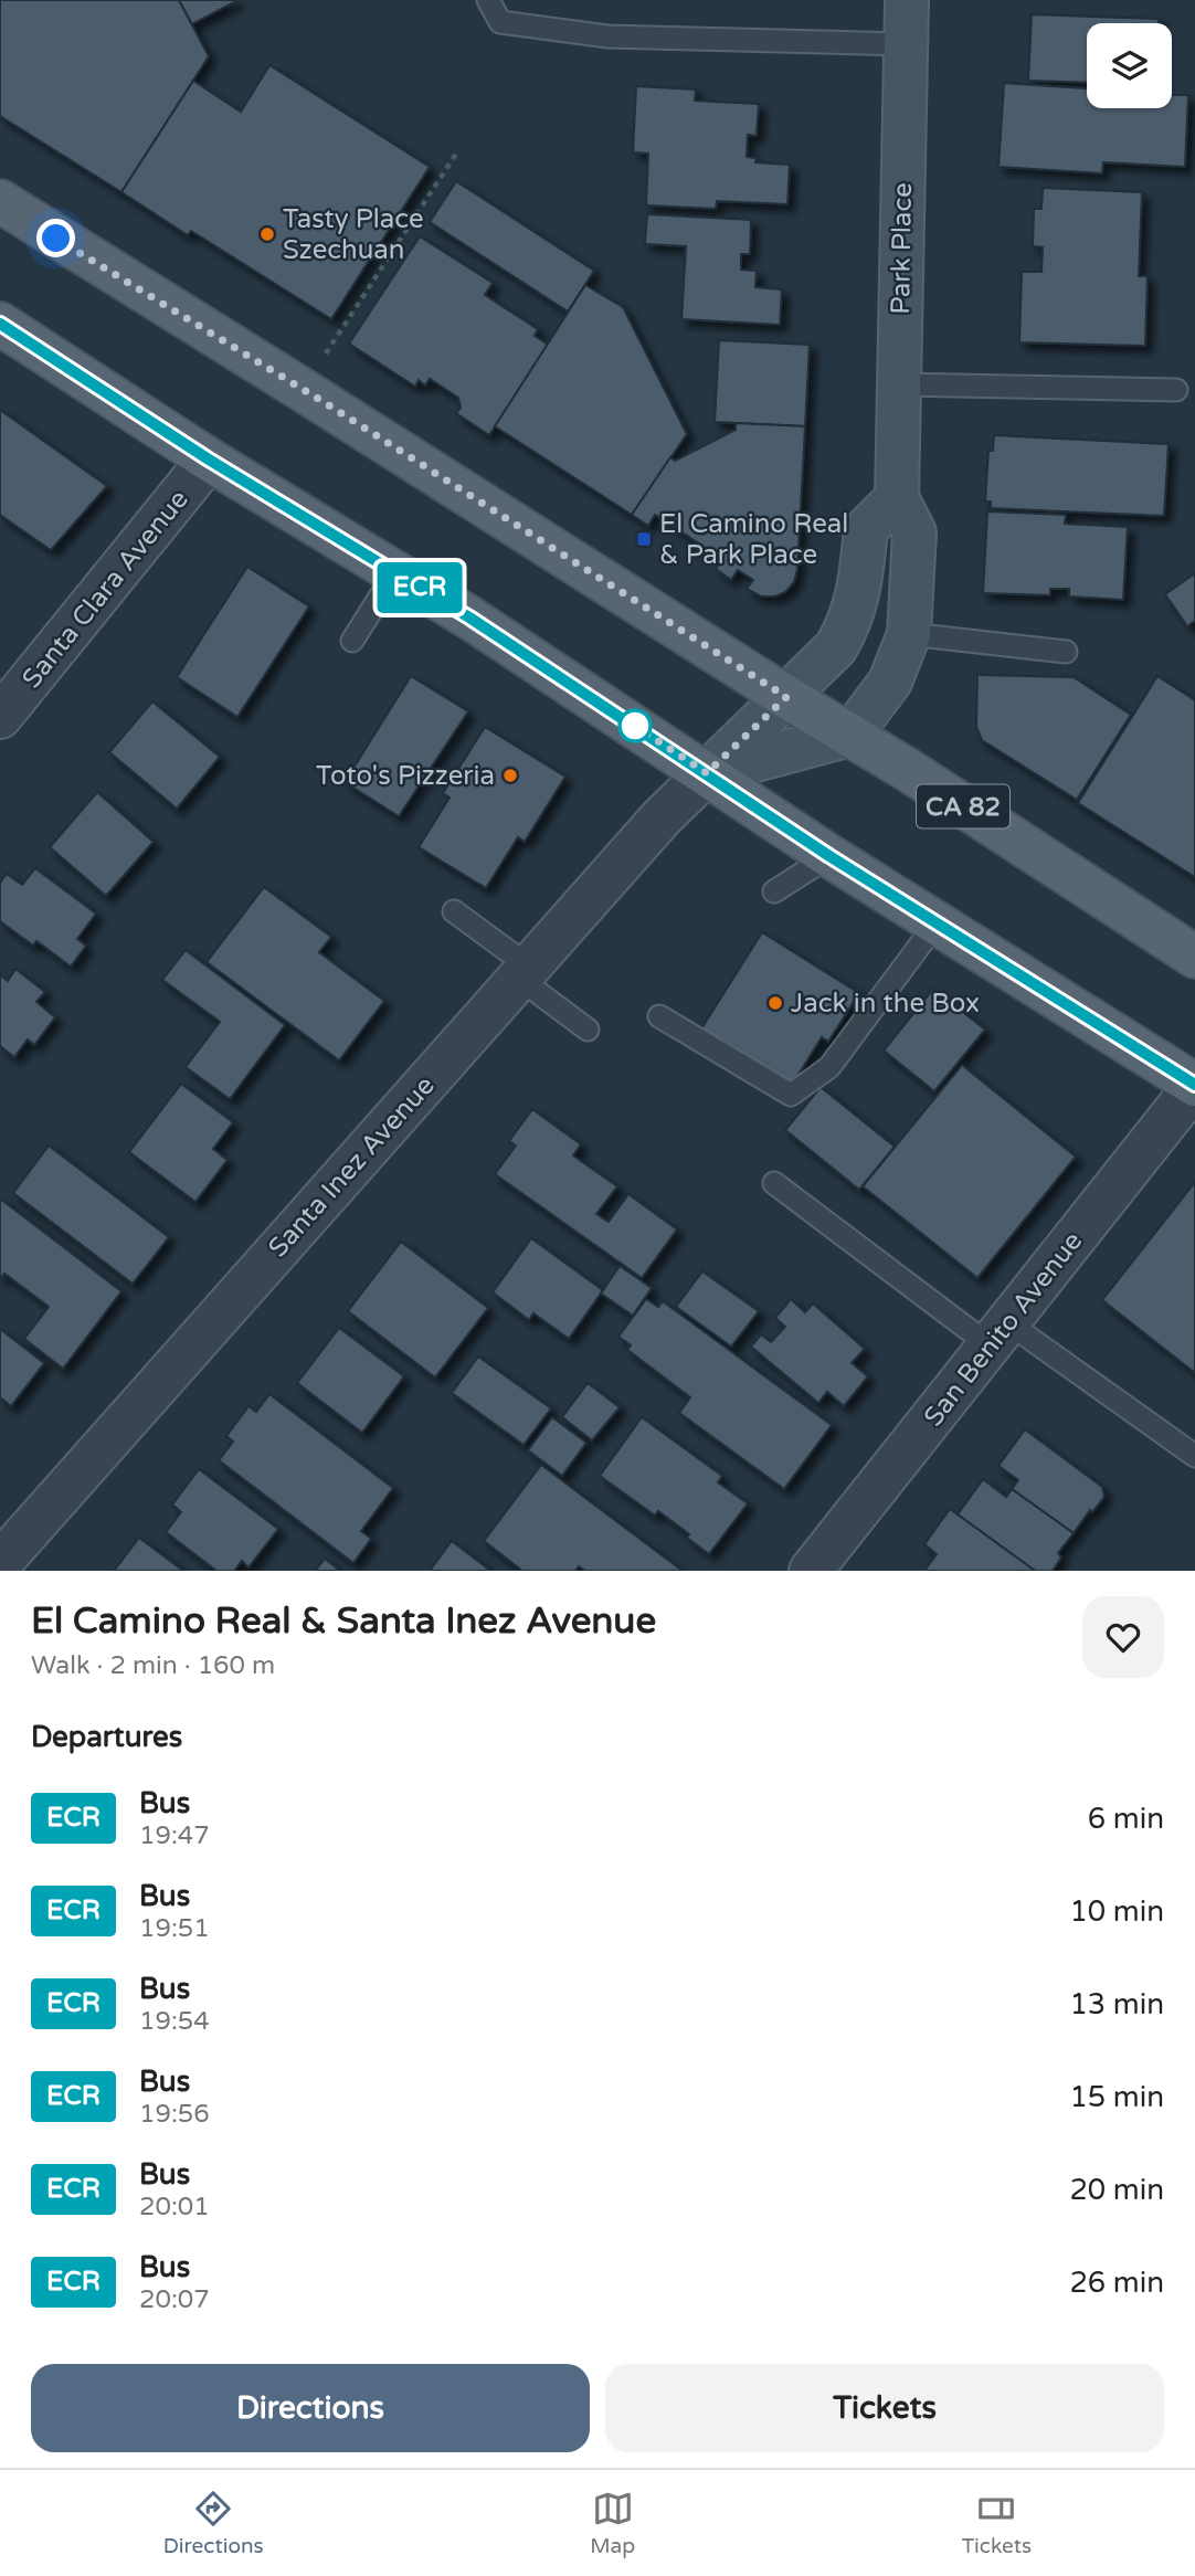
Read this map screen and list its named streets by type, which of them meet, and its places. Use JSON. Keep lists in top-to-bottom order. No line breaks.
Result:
{"streets":{"main road":["Park Place","CA 82"],"street":["Santa Clara Avenue","Santa Inez Avenue","San Benito Avenue"]},"crossings":[["Park Place","CA 82"]],"places":{"other":["Tasty Place Szechuan","Toto's Pizzeria","Jack in the Box"],"transit":["El Camino Real & Park Place"]},"lines":["bus line ECR"],"page":{"on_map":"ECR","heading":[["El Camino Real & Santa Inez Avenue","Walk · 2 min · 160 m"],"Departures"],"list":[{"mark":"ECR","name":"Bus","note":"19:47","value":"6 min"},{"mark":"ECR","name":"Bus","note":"19:51","value":"10 min"},{"mark":"ECR","name":"Bus","note":"19:54","value":"13 min"},{"mark":"ECR","name":"Bus","note":"19:56","value":"15 min"},{"mark":"ECR","name":"Bus","note":"20:01","value":"20 min"},{"mark":"ECR","name":"Bus","note":"20:07","value":"26 min"}],"buttons":["Directions","Tickets"],"tabs":["Directions","Map","Tickets"]}}
